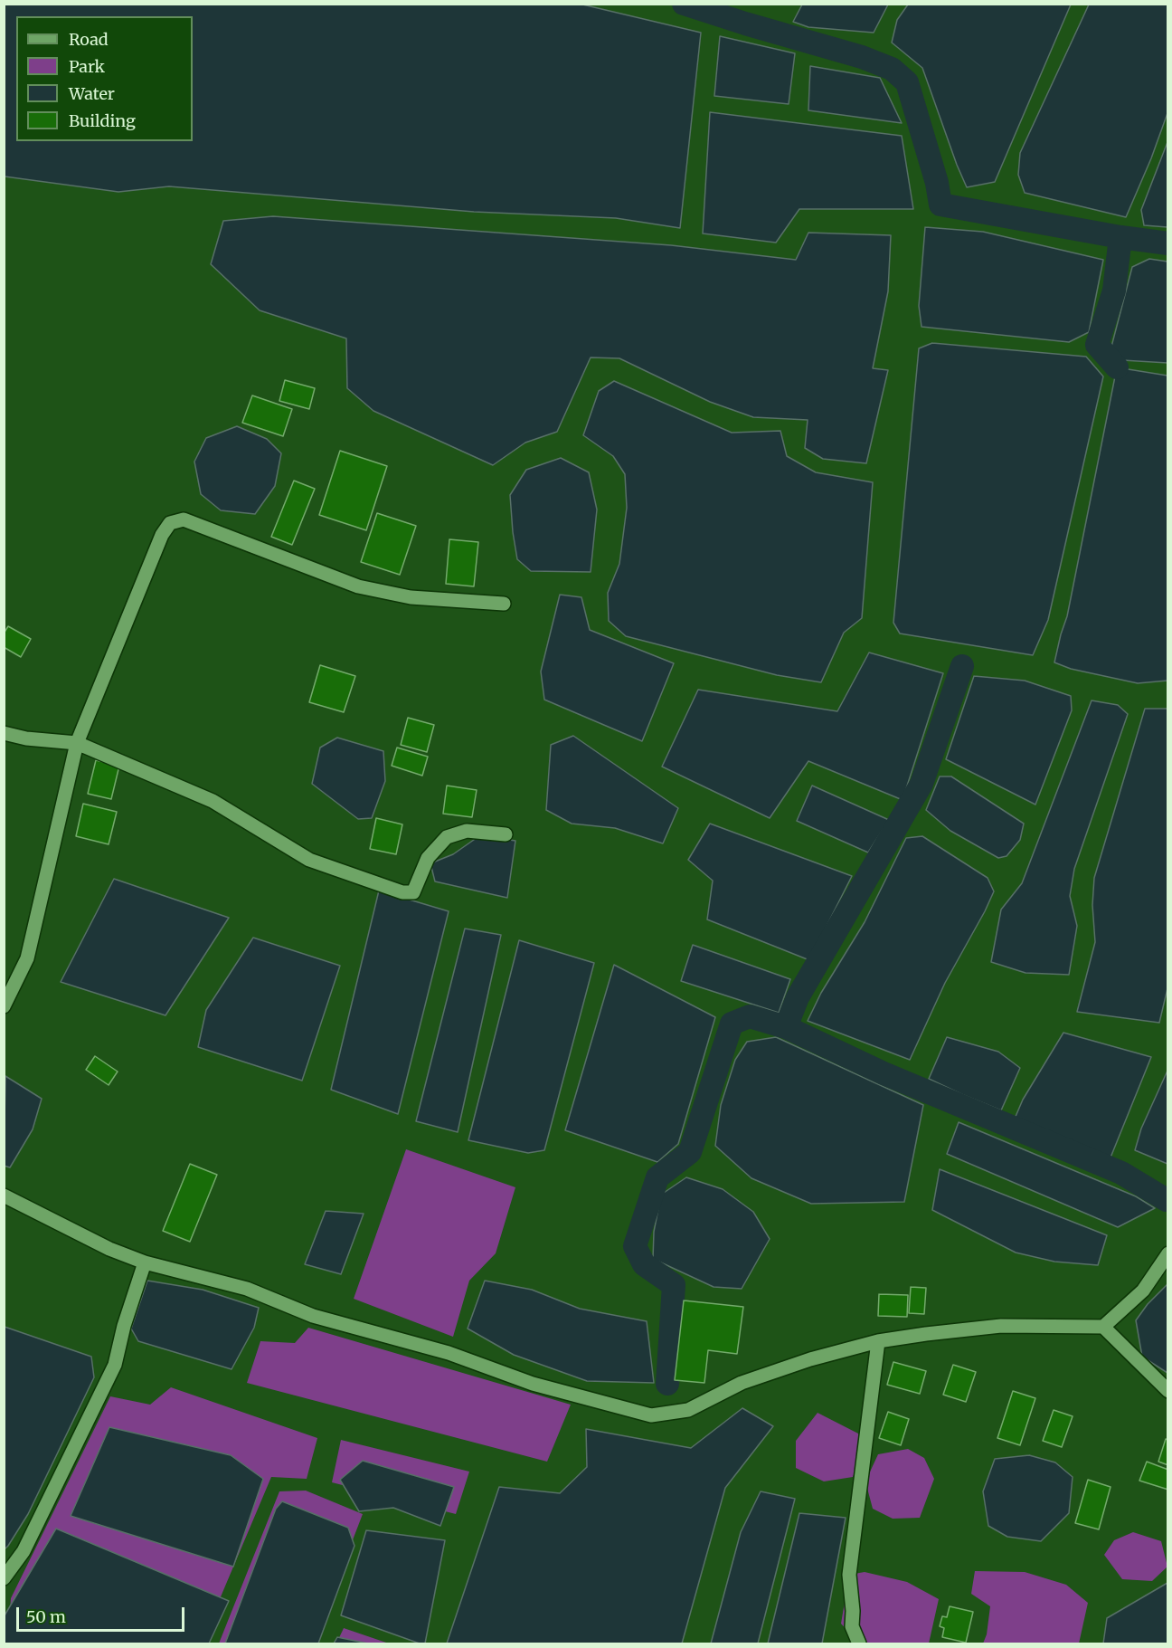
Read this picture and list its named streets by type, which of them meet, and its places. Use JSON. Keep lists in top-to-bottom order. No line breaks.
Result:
{"legend":["Road","Park","Water","Building"],"scale_bar":"50 m"}
